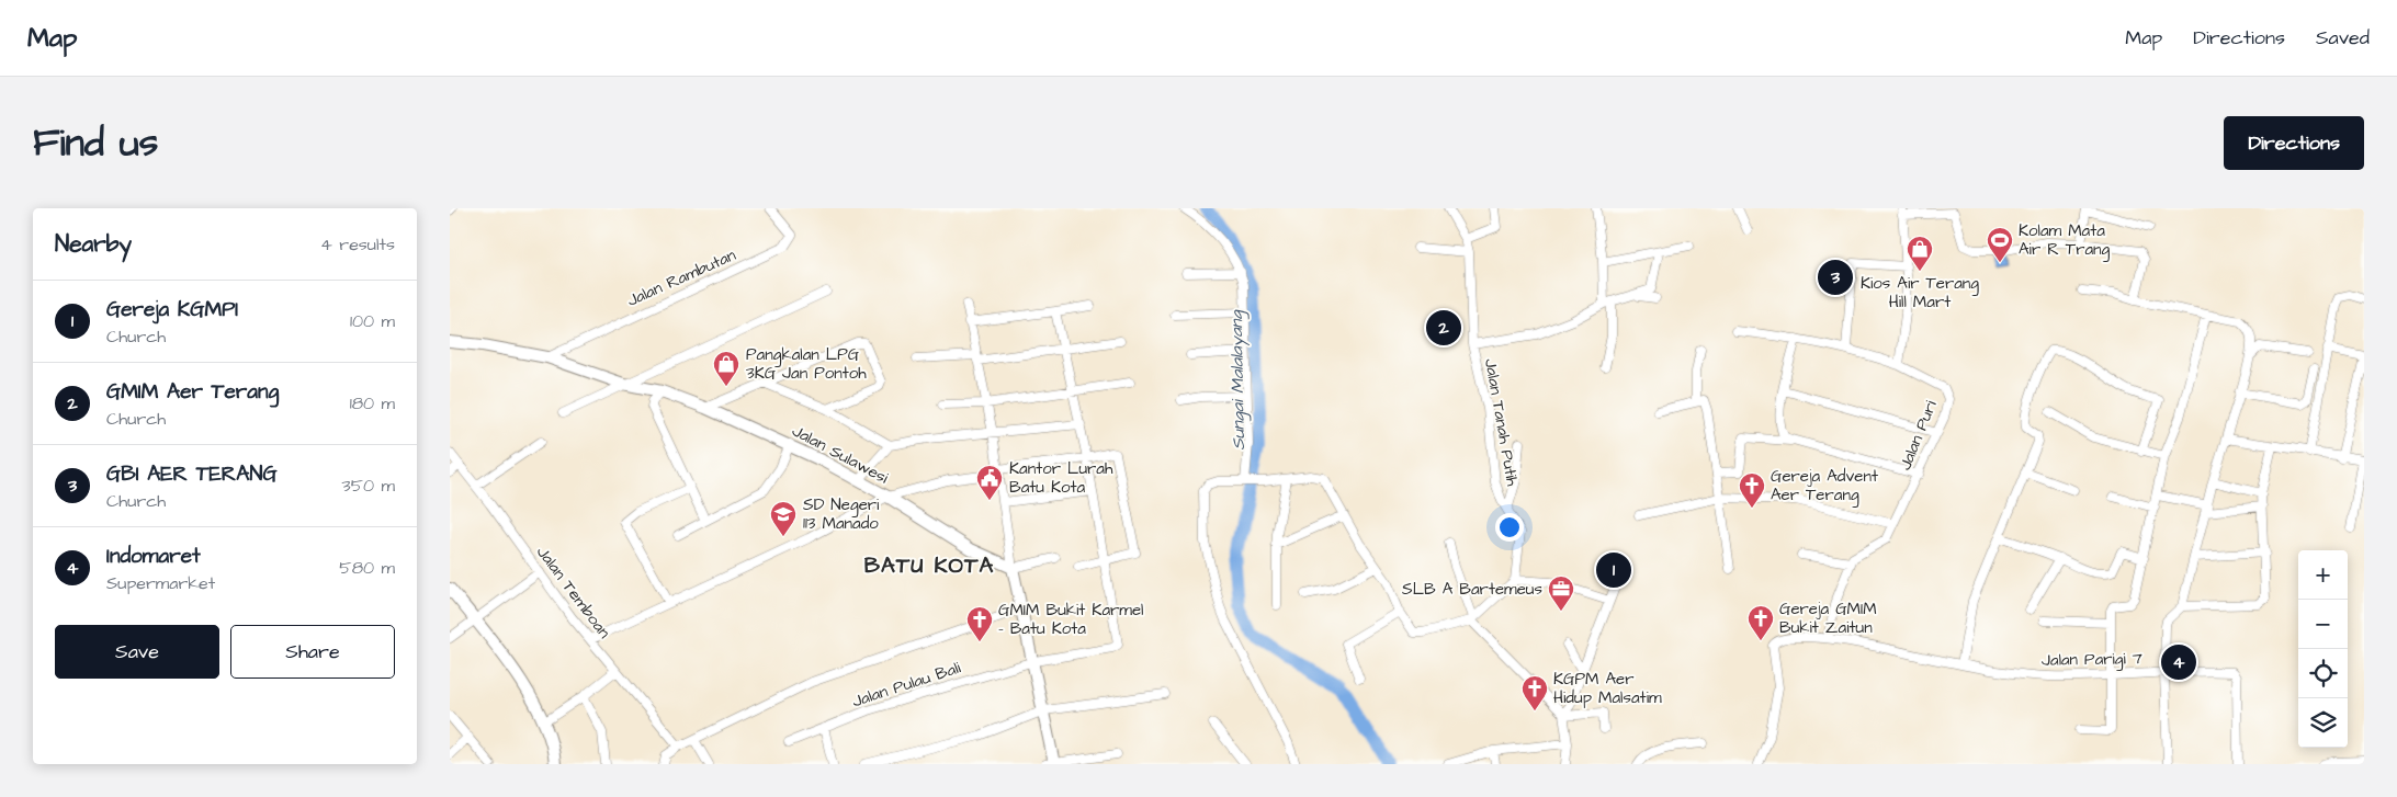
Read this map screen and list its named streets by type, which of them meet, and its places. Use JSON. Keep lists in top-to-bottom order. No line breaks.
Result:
{"streets":{"main road":["Jalan Sulawesi"],"street":["Jalan Rambutan","Jalan Tanah Putih","Jalan Puri","Jalan Temboan","Jalan Parigi 7","Jalan Pulau Bali"]},"crossings":[["Jalan Rambutan","Jalan Sulawesi"]],"districts":["BATU KOTA"],"water":["Sungai Malalayang"],"places":{"sports":["Kolam Mata Air R Trang"],"shop":["Kios Air Terang Hill Mart","Pangkalan LPG 3KG Jan Pontoh"],"public building":["Kantor Lurah Batu Kota"],"church":["Gereja Advent Aer Terang","Gereja GMIM Bukit Zaitun","GMIM Bukit Karmel - Batu Kota","KGPM Aer Hidup Malsatim"],"school or university":["SD Negeri 113 Manado"],"office":["SLB A Bartemeus"]},"page":{"header":"Map","nav":["Map","Directions","Saved"],"title":"Find us","buttons":["Directions",["Save","Share"]],"heading":["Nearby","4 results"],"pins":["3","2","1","4"],"list":[{"mark":"1","name":"Gereja KGMPI","note":"Church","value":"100 m"},{"mark":"2","name":"GMIM Aer Terang","note":"Church","value":"180 m"},{"mark":"3","name":"GBI AER TERANG","note":"Church","value":"350 m"},{"mark":"4","name":"Indomaret","note":"Supermarket","value":"580 m"}],"map_buttons":["+","−"]}}
